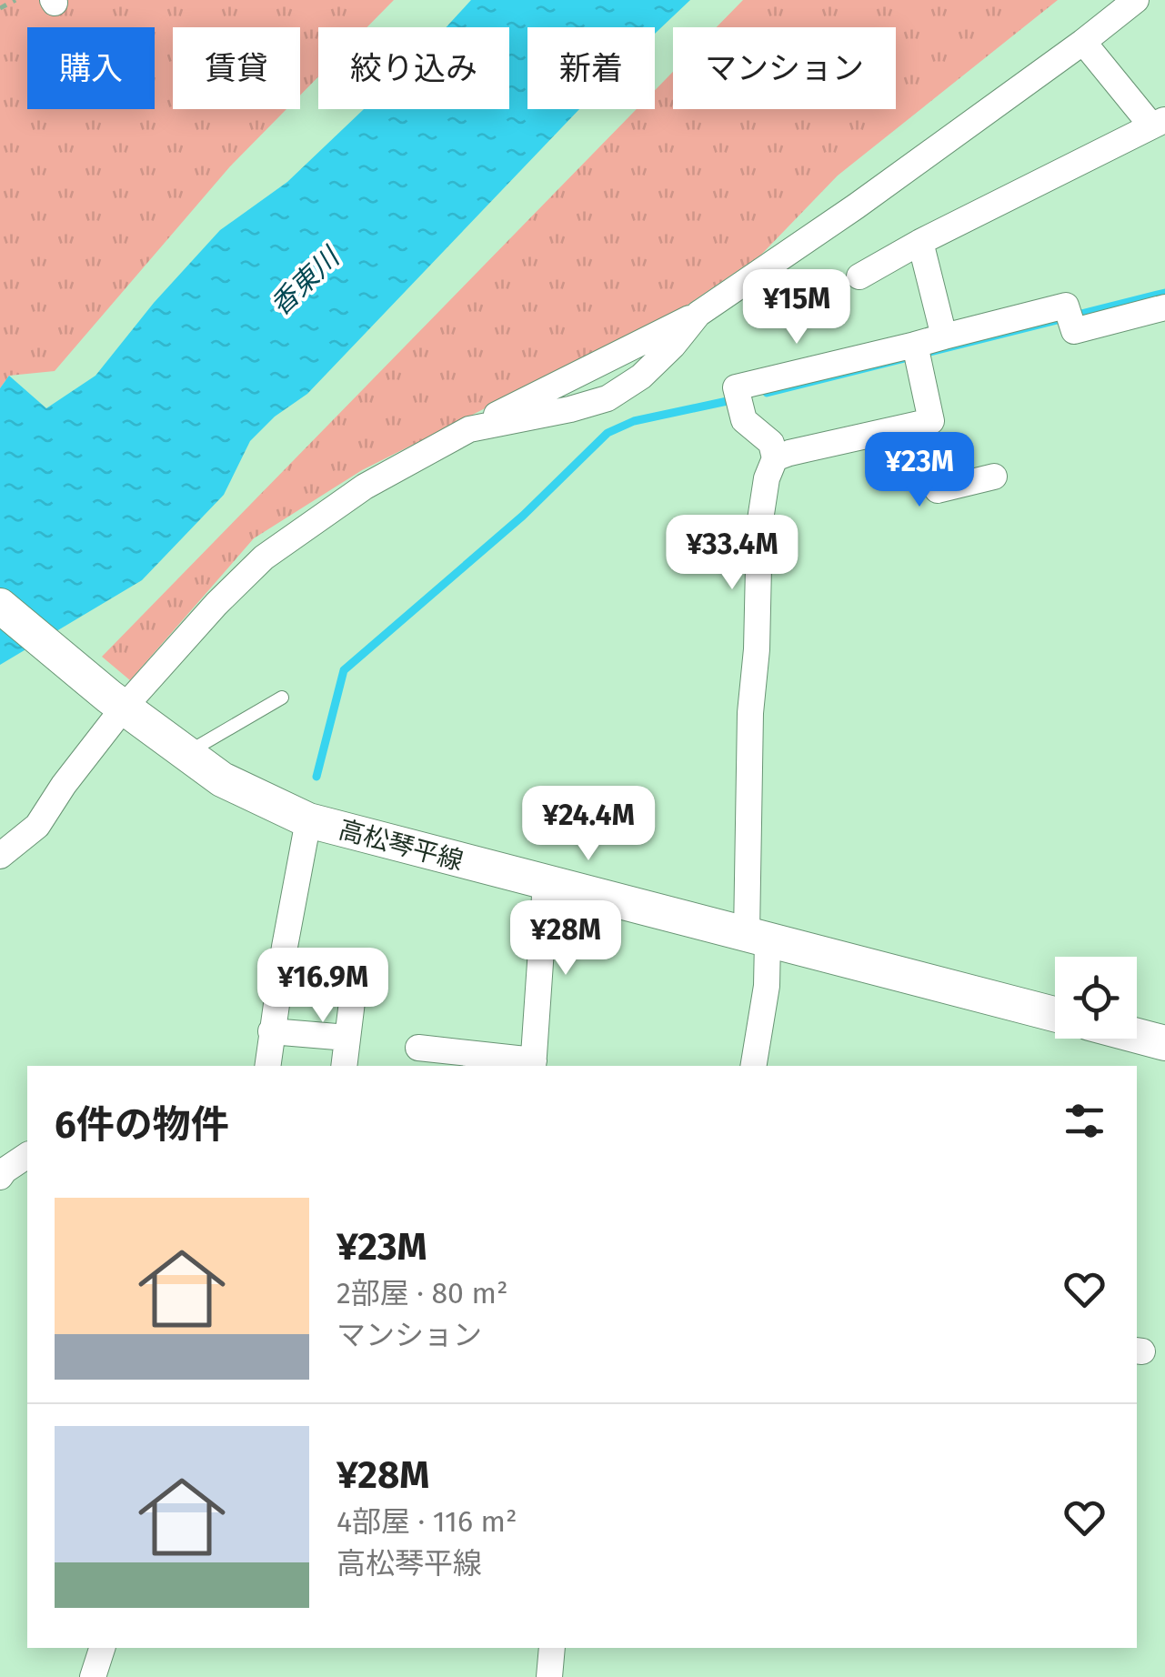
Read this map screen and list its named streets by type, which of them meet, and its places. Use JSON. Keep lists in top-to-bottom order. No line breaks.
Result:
{"streets":{"main road":["高松琴平線"]},"water":["香東川"],"page":{"chip":["購入","賃貸","絞り込み","新着","マンション"],"price":["¥15M","¥23M","¥33.4M","¥24.4M","¥28M","¥16.9M"],"heading":"6件の物件","list":[{"name":"¥23M","note":"2部屋 · 80 m² · マンション"},{"name":"¥28M","note":"4部屋 · 116 m² · 高松琴平線"}]}}
